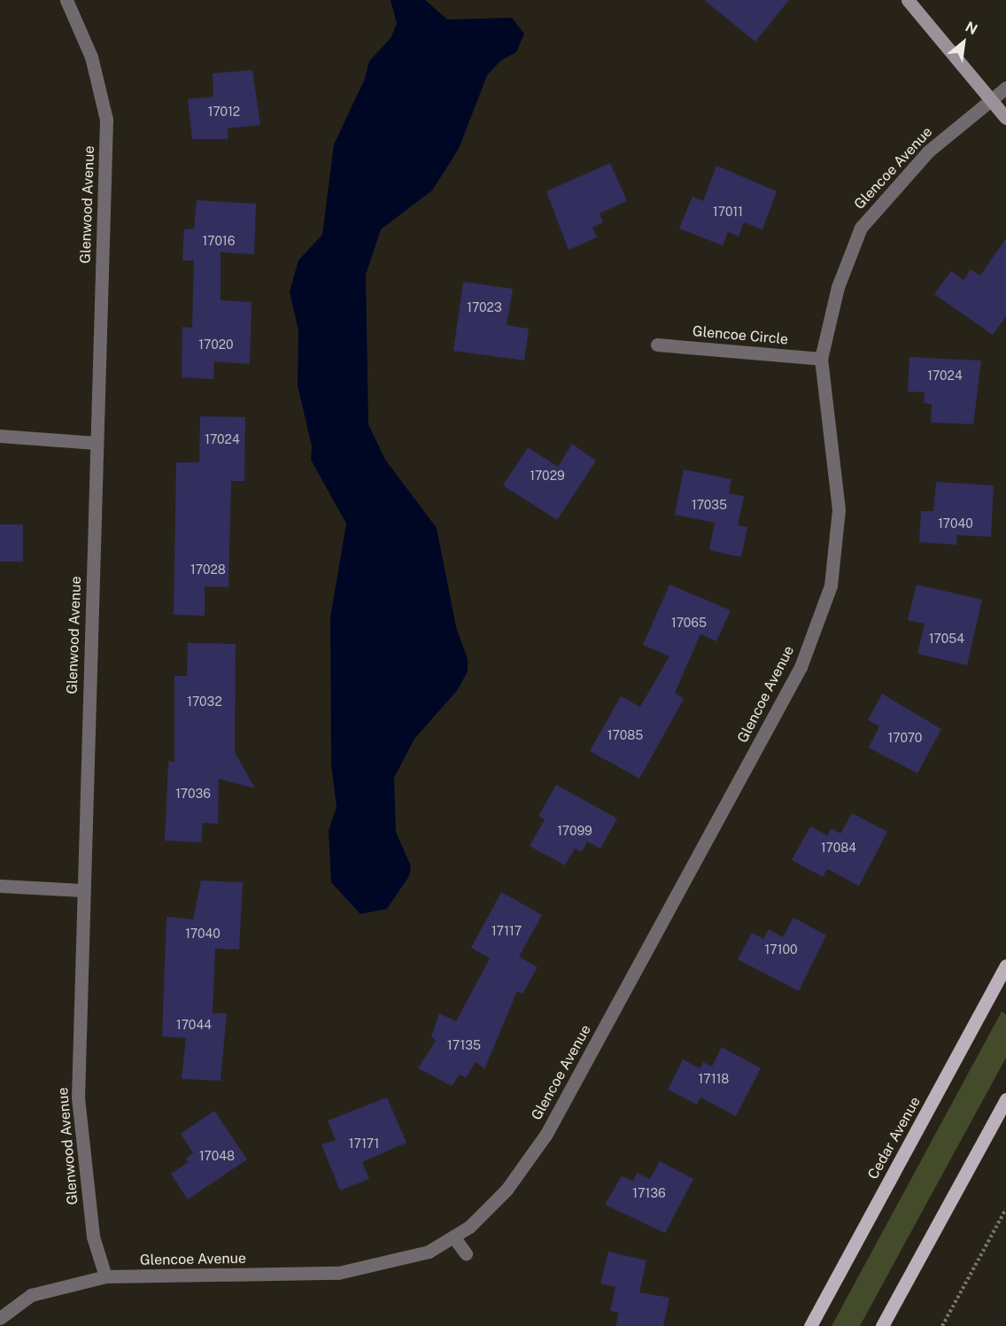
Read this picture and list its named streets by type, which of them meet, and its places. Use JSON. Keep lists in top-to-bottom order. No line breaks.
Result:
{"streets":{"main road":["Cedar Avenue"],"street":["Glencoe Avenue","Glenwood Avenue","Glencoe Circle"]},"crossings":[["Glencoe Avenue","Glenwood Avenue"],["Glencoe Avenue","Glencoe Circle"]],"house_numbers":["17012","17011","17016","17023","17020","17024","17024","17029","17035","17040","17028","17065","17054","17032","17085","17070","17036","17099","17084","17117","17040","17100","17044","17135","17118","17171","17048","17136"],"north":"top right"}
